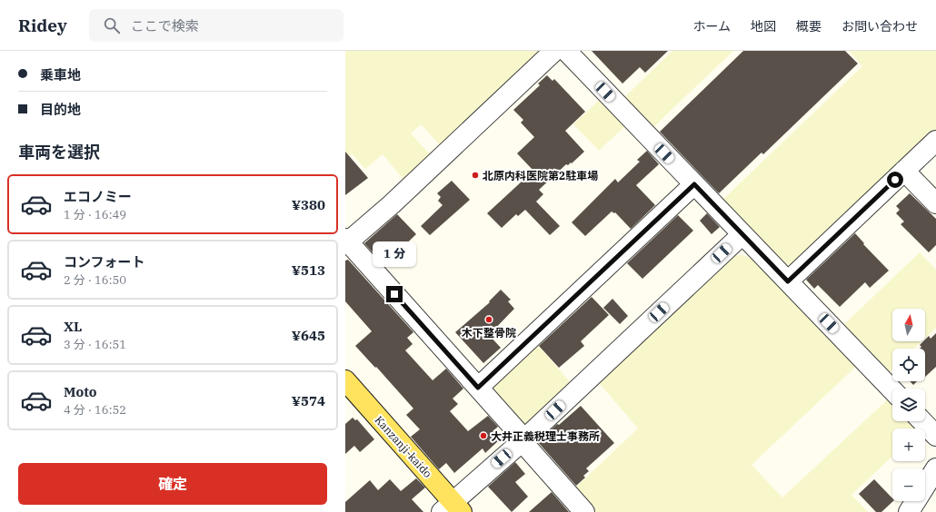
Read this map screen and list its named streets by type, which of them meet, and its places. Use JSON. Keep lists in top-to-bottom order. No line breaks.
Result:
{"streets":{"main road":["Kanzanji-kaido"]},"places":["北原内科医院第2駐車場","木下整骨院","大井正義税理士事務所"],"north":"top","page":{"header":"Ridey","search":"ここで検索","nav":["ホーム","地図","概要","お問い合わせ"],"banner":["乗車地","目的地"],"heading":"車両を選択","list":[{"name":"エコノミー","note":"1 分 · 16:49","value":"¥380"},{"name":"コンフォート","note":"2 分 · 16:50","value":"¥513"},{"name":"XL","note":"3 分 · 16:51","value":"¥645"},{"name":"Moto","note":"4 分 · 16:52","value":"¥574"}],"bubble":"1 分","map_buttons":["+","−"],"buttons":"確定"}}
